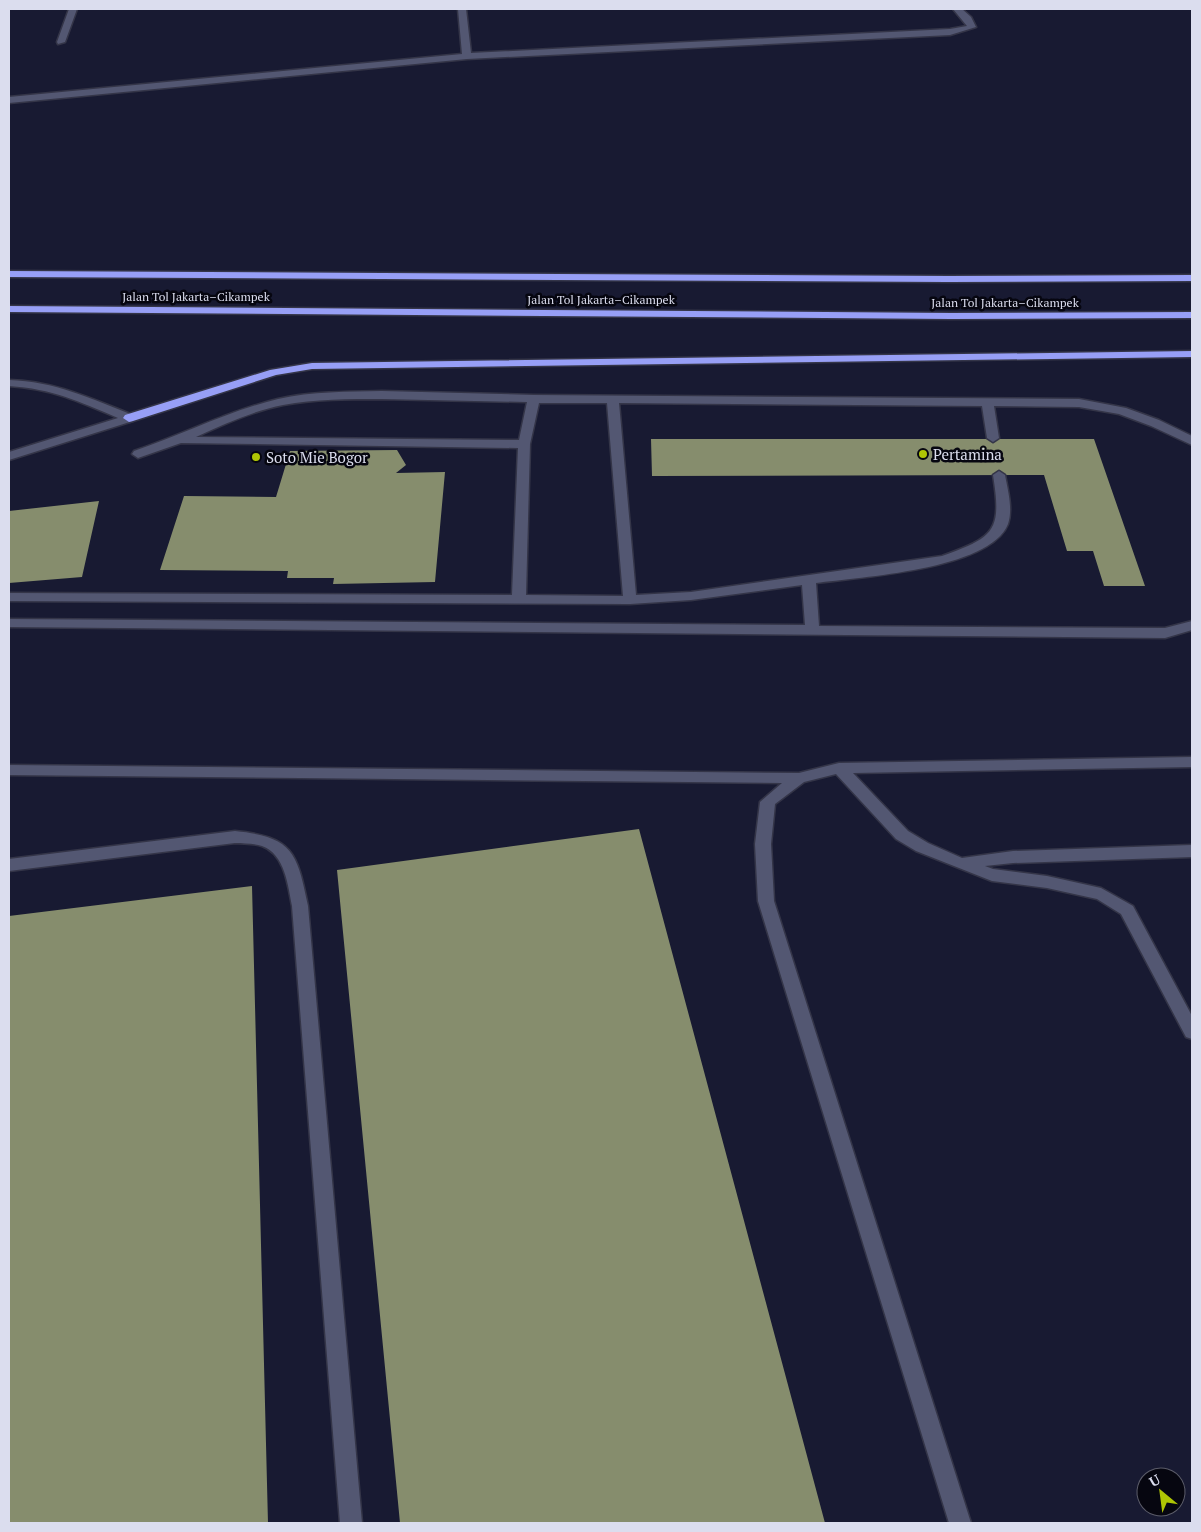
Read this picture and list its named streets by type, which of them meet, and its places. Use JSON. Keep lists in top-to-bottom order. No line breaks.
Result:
{"streets":{"highway":["Jalan Tol Jakarta–Cikampek"]},"places":["Pertamina","Soto Mie Bogor"],"north":"top left"}
